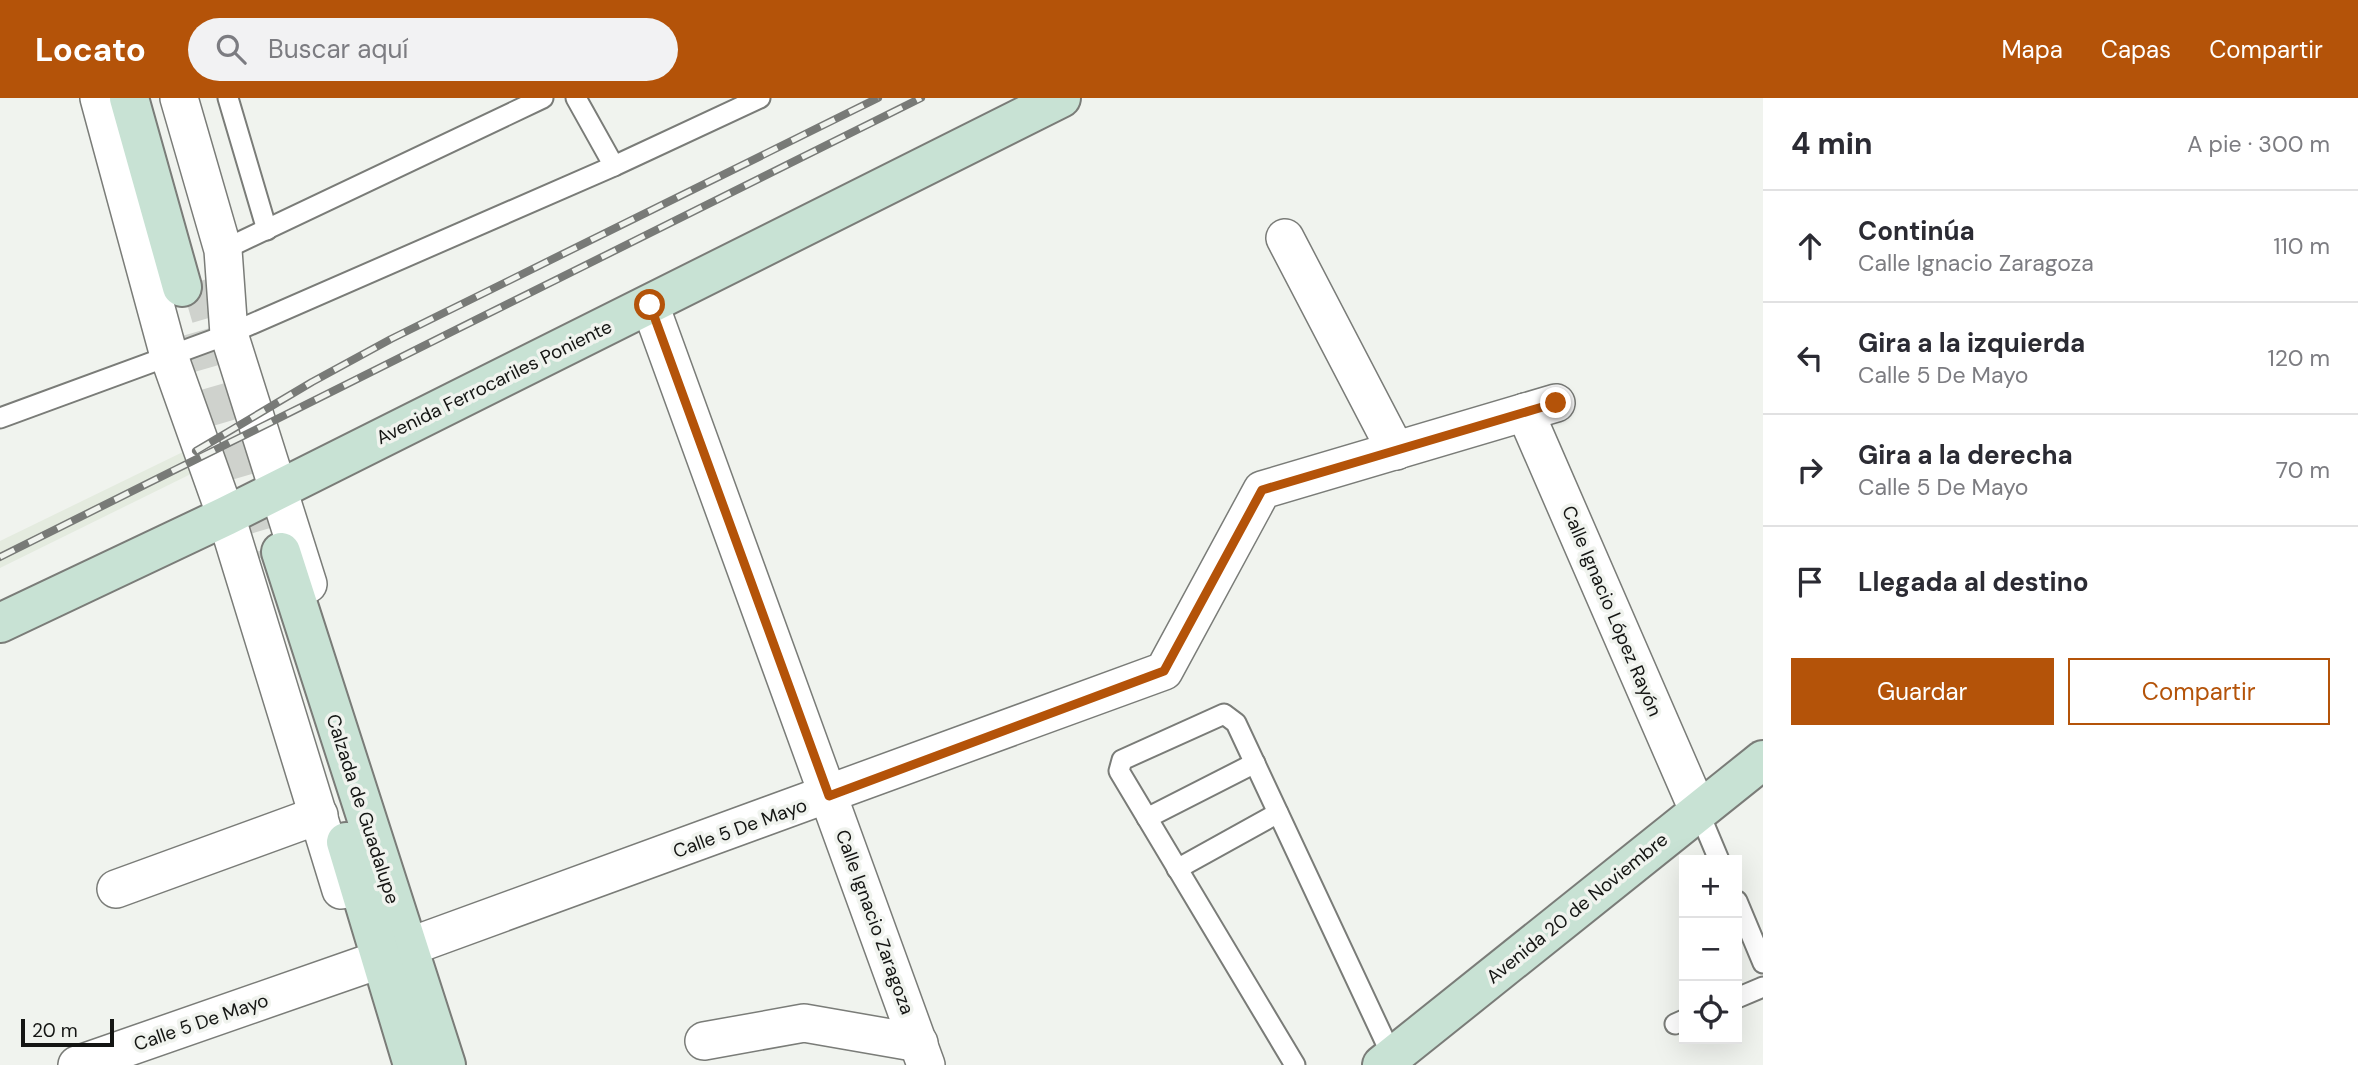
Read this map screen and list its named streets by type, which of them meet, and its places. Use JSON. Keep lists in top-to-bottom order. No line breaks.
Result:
{"streets":{"main road":["Avenida Ferrocariles Poniente","Calzada de Guadalupe","Avenida 20 de Noviembre"],"street":["Calle Ignacio López Rayón","Calle 5 De Mayo","Calle Ignacio Zaragoza"]},"crossings":[["Avenida Ferrocariles Poniente","Calle Ignacio Zaragoza"],["Calle Ignacio López Rayón","Calle 5 De Mayo"],["Calle Ignacio López Rayón","Avenida 20 de Noviembre"],["Calle 5 De Mayo","Calle Ignacio Zaragoza"]],"scale_bar":"20 m","page":{"header":"Locato","search":"Buscar aquí","nav":["Mapa","Capas","Compartir"],"heading":["4 min","A pie · 300 m"],"list":[["Continúa","Calle Ignacio Zaragoza","110 m"],["Gira a la izquierda","Calle 5 De Mayo","120 m"],["Gira a la derecha","Calle 5 De Mayo","70 m"],"Llegada al destino"],"buttons":["Guardar","Compartir"],"map_buttons":["+","−"],"scale":"20 m"}}
